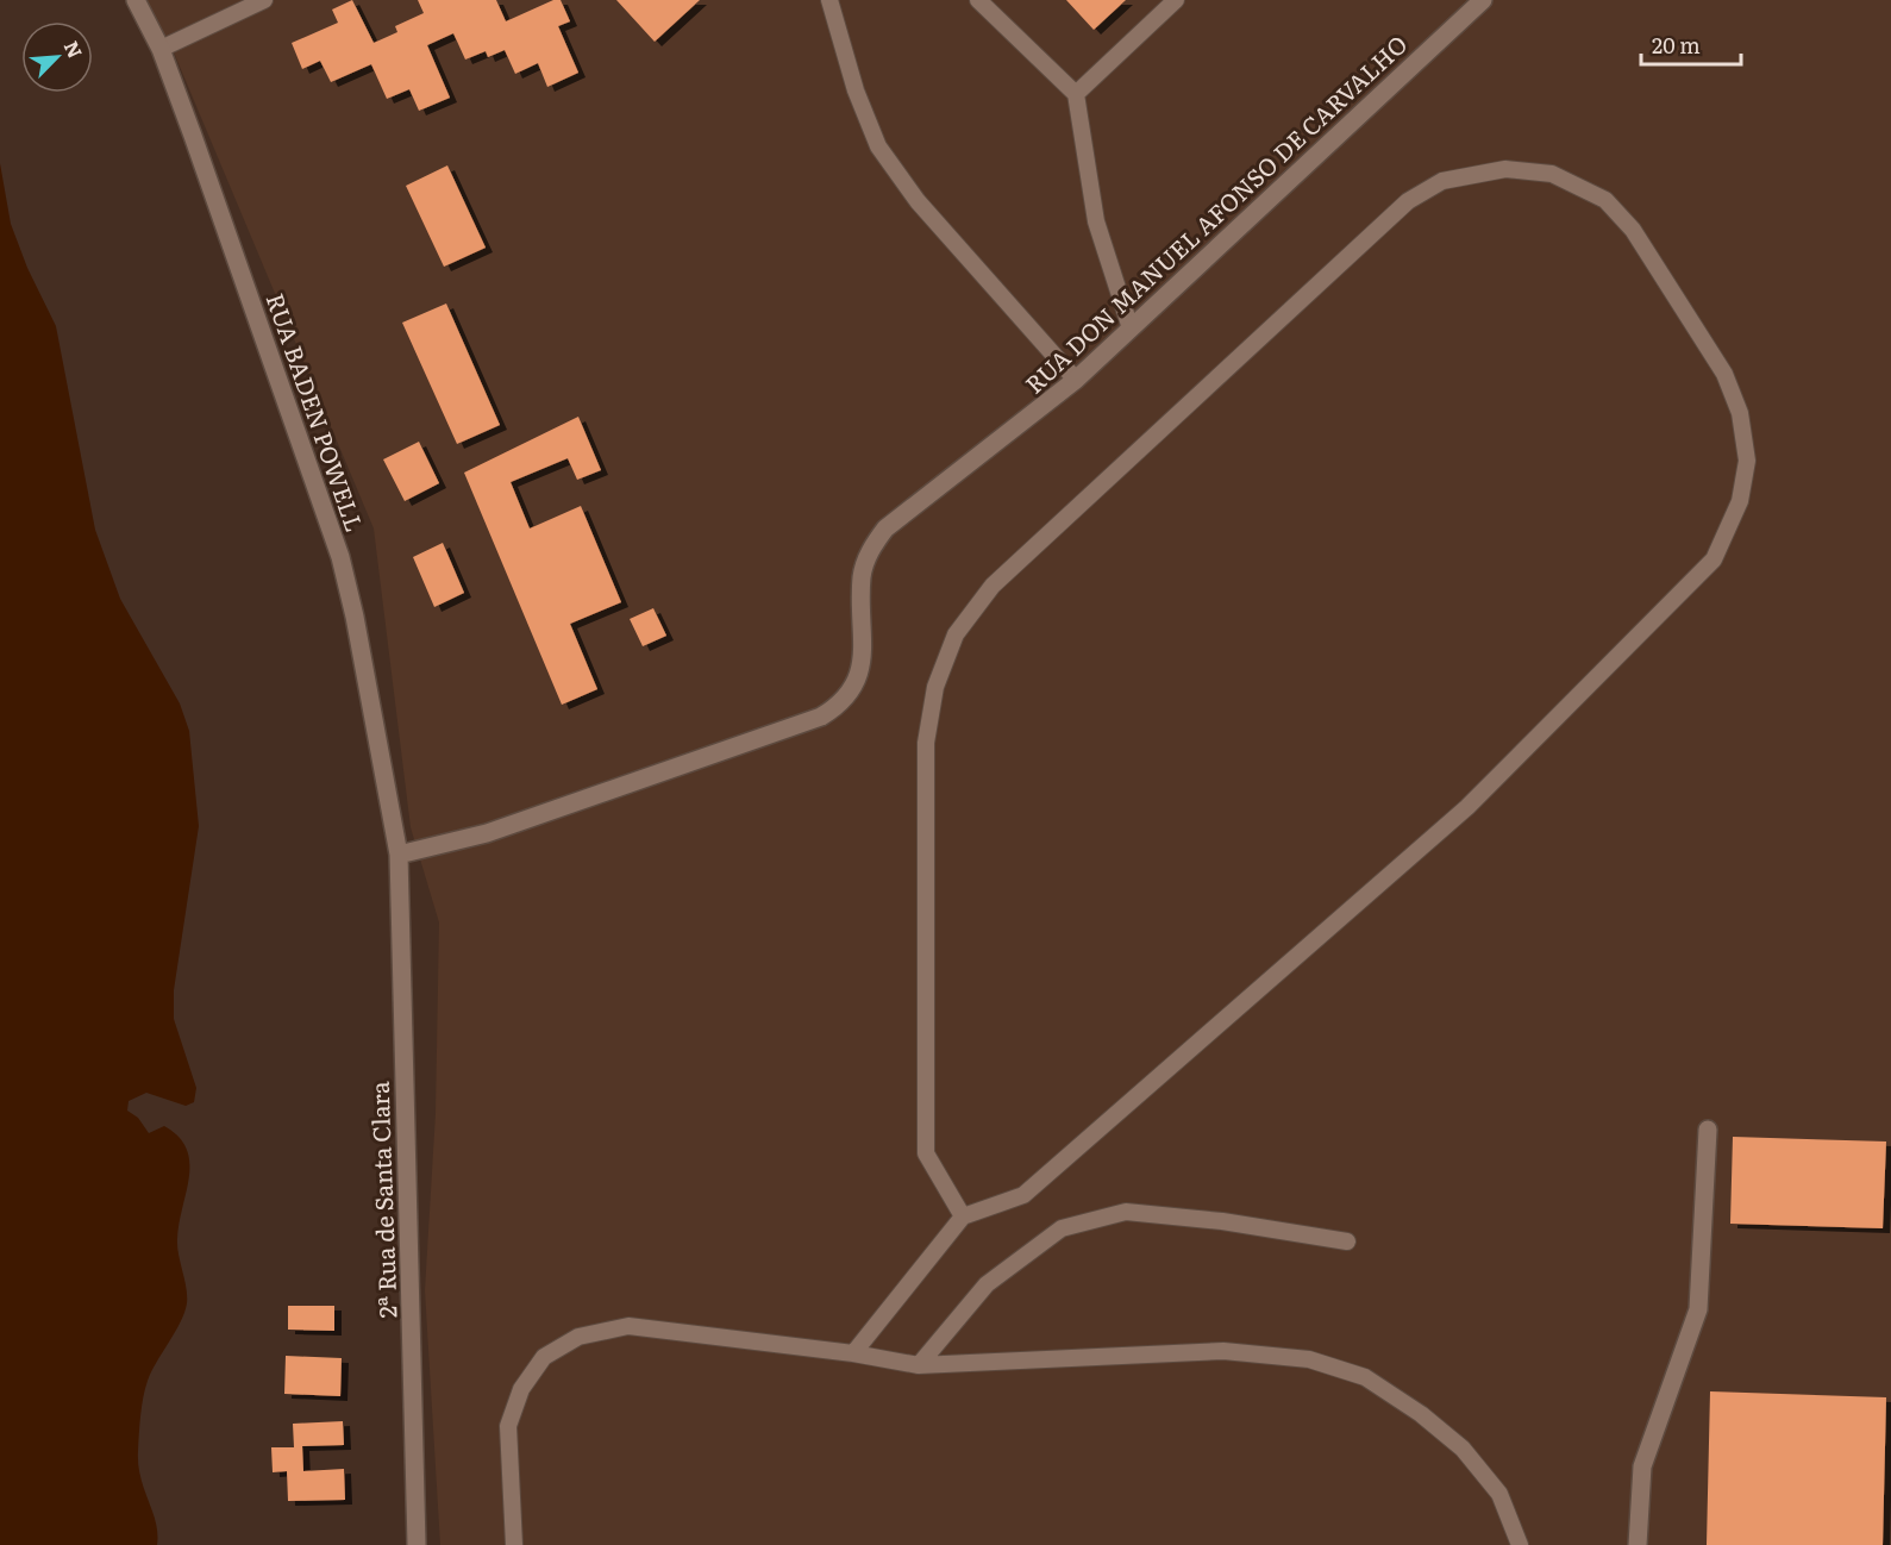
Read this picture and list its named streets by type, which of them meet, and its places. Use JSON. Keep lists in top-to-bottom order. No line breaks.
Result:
{"streets":{"street":["RUA DON MANUEL AFONSO DE CARVALHO","RUA BADEN POWELL","2ª Rua de Santa Clara"]},"crossings":[["RUA DON MANUEL AFONSO DE CARVALHO","RUA BADEN POWELL"],["RUA DON MANUEL AFONSO DE CARVALHO","2ª Rua de Santa Clara"],["RUA BADEN POWELL","2ª Rua de Santa Clara"]],"scale_bar":"20 m","north":"top right"}
